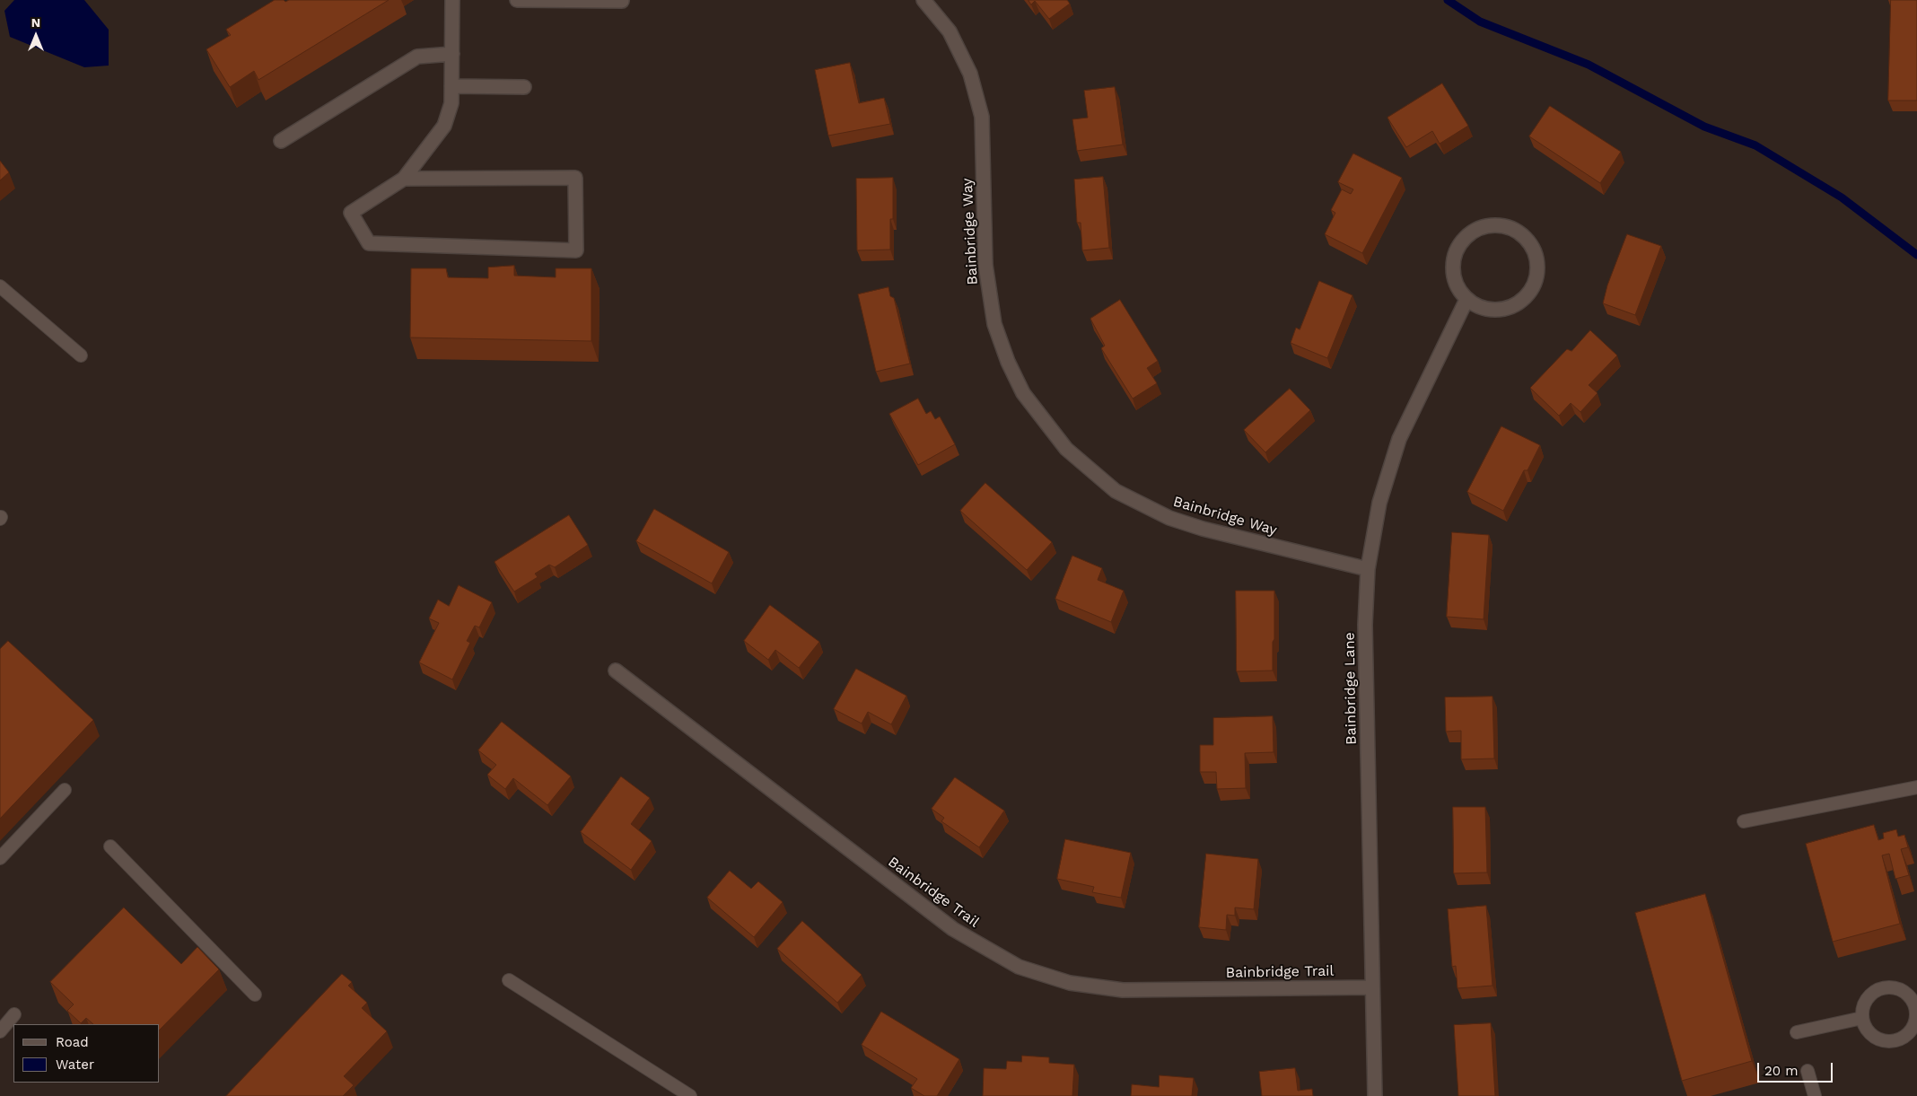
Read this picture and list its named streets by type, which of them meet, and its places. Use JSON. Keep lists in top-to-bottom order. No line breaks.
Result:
{"streets":{"street":["Bainbridge Way","Bainbridge Lane","Bainbridge Trail"]},"crossings":[["Bainbridge Way","Bainbridge Lane"],["Bainbridge Lane","Bainbridge Trail"]],"legend":["Road","Water"],"scale_bar":"20 m","north":"top"}
